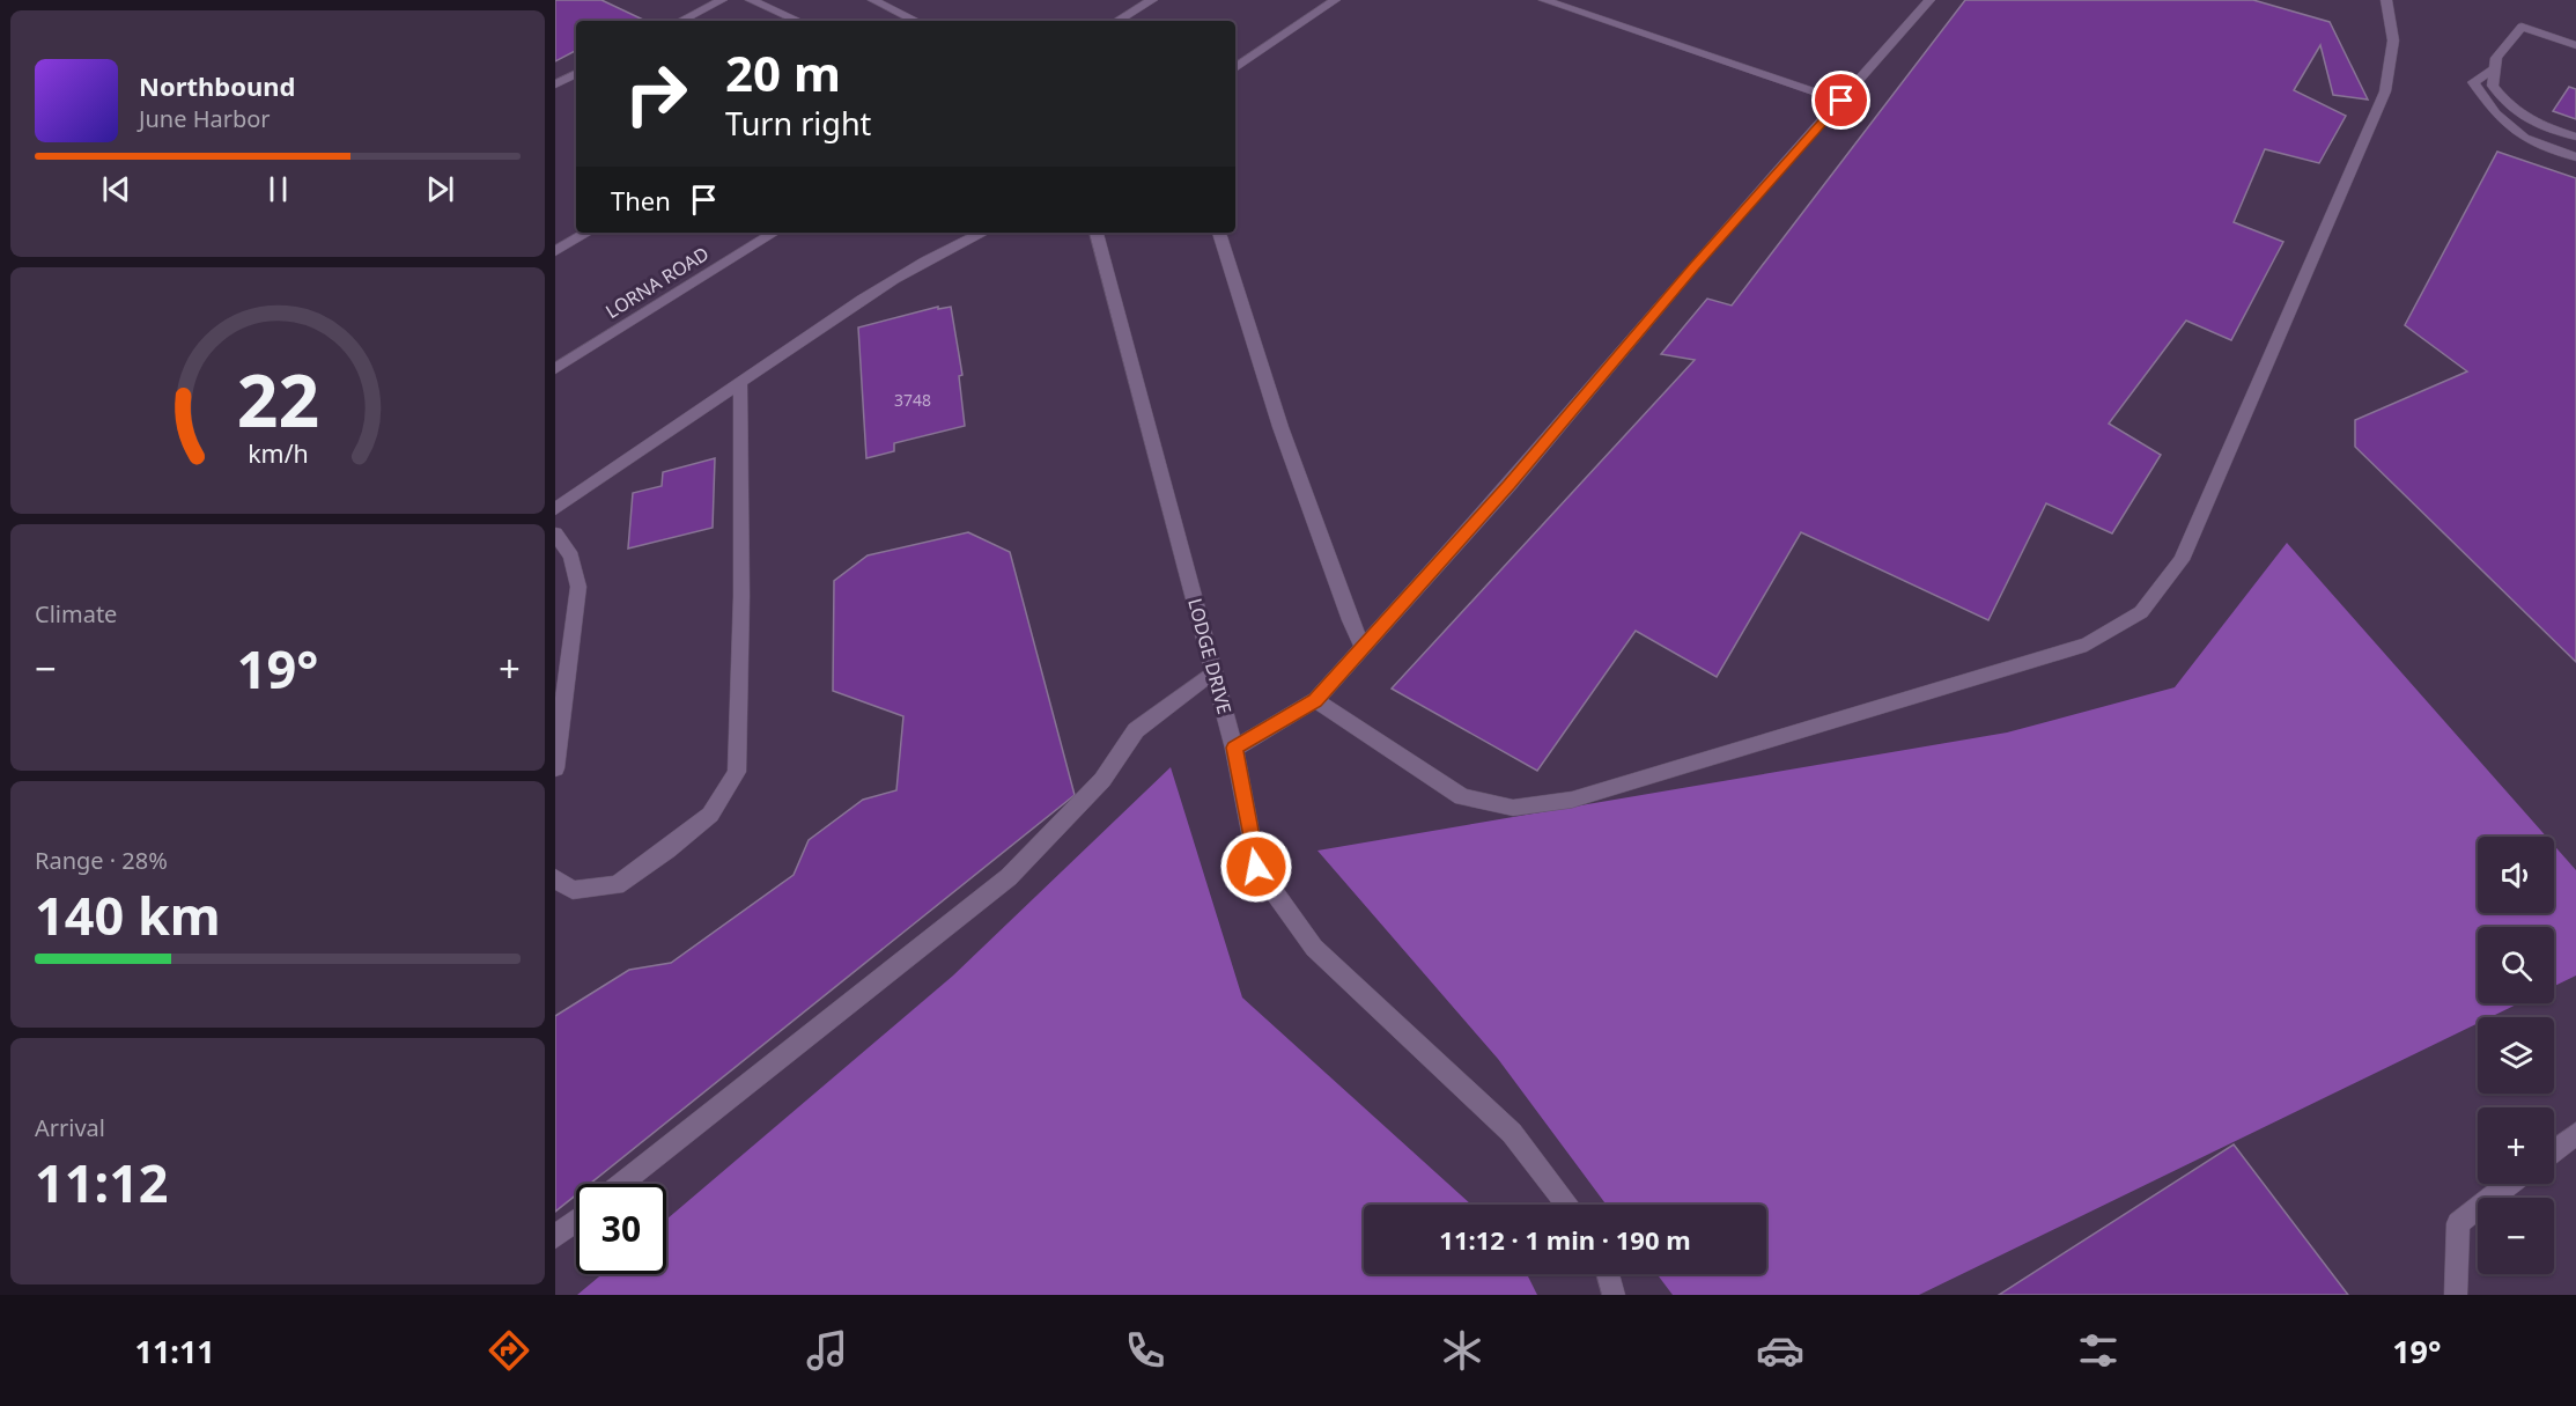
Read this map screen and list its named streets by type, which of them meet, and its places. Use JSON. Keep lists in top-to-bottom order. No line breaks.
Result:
{"streets":{"street":["LORNA ROAD","LODGE DRIVE"]},"house_numbers":["3748"],"page":{"turn":["20 m","Turn right"],"song":["Northbound","June Harbor"],"then":"Then","tile":["Climate",["Range · 28%","140 km"],["Arrival","11:12"]],"heat":["−","19°","+"],"map_buttons":["+","−"],"limit":"30","trip":"11:12 · 1 min · 190 m","tabs":["11:11","19°"],"gauge":["22","km/h"]}}
